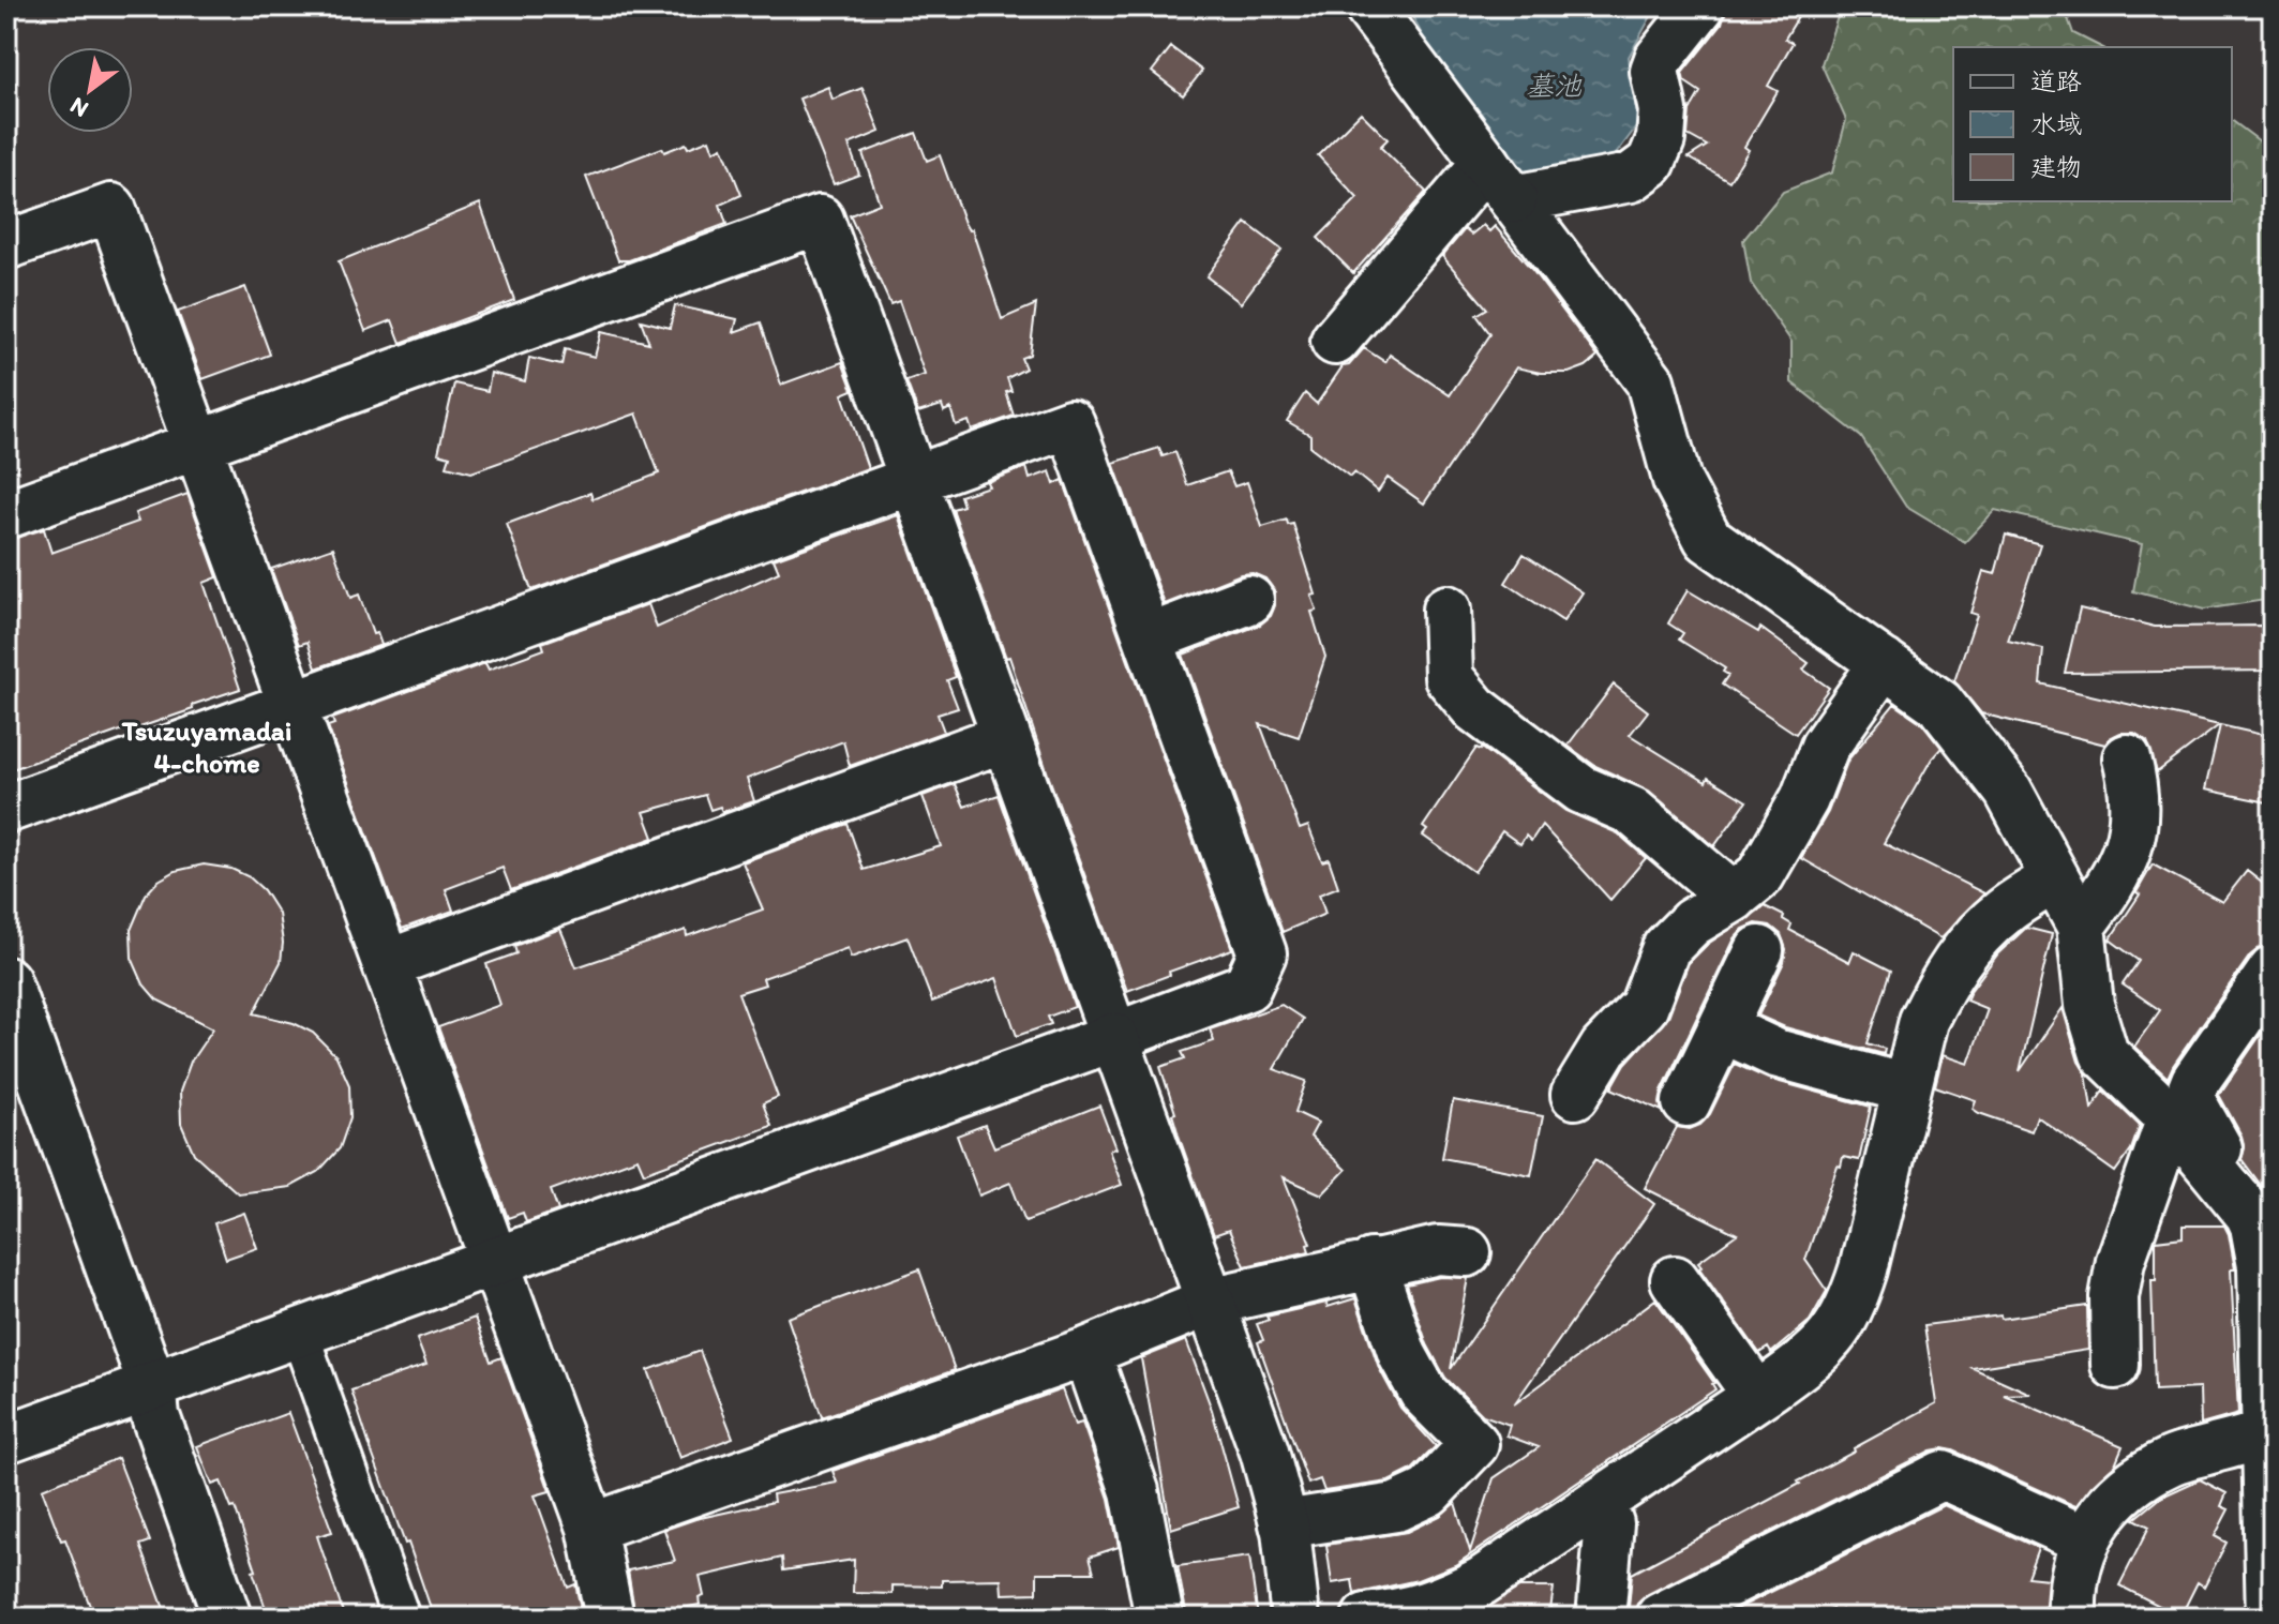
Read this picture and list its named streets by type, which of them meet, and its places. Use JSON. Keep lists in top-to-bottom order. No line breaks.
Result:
{"districts":["Tsuzuyamadai 4-chome"],"water":["墓池"],"legend":["道路","水域","建物"],"north":"bottom left"}
